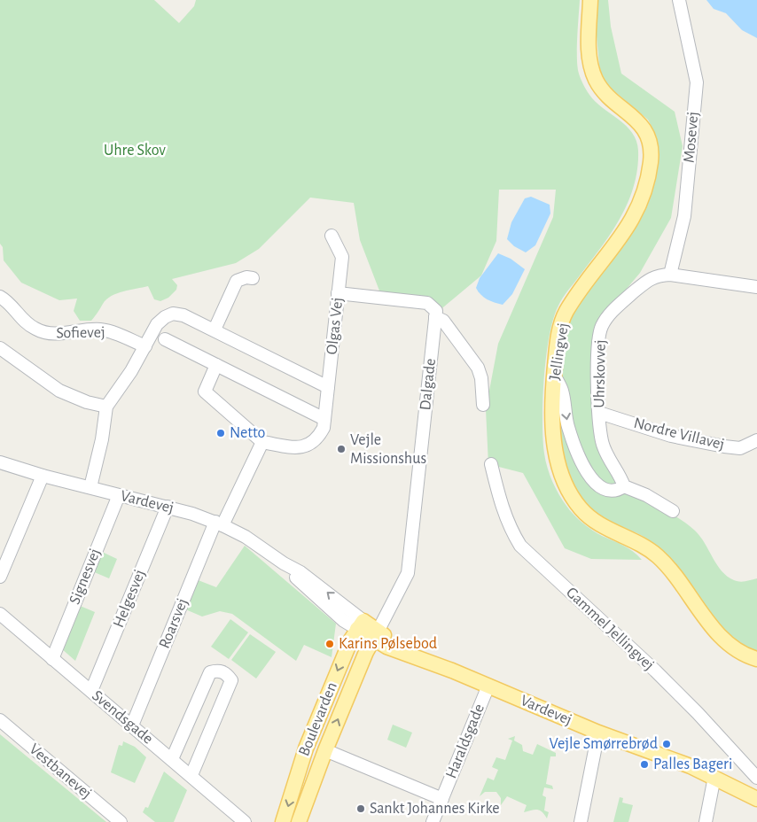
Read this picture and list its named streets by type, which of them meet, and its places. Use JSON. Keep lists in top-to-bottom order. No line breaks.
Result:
{"streets":{"main road":["Jellingvej","Vardevej","Boulevarden"],"street":["Mosevej","Olgas Vej","Sofievej","Uhrskovvej","Dalgade","Nordre Villavej","Signesvej","Helgesvej","Roarsvej","Gammel Jellingvej","Svendsgade","Haraldsgade","Vestbanevej"]},"crossings":[["Mosevej","Uhrskovvej"],["Uhrskovvej","Nordre Villavej"],["Dalgade","Vardevej"],["Dalgade","Boulevarden"],["Vardevej","Signesvej"],["Vardevej","Helgesvej"],["Vardevej","Roarsvej"],["Vardevej","Boulevarden"],["Vardevej","Haraldsgade"],["Signesvej","Svendsgade"],["Helgesvej","Svendsgade"],["Roarsvej","Svendsgade"]],"parks":["Uhre Skov"],"places":["Netto","Vejle Missionshus","Karins Pølsebod","Vejle Smørrebrød","Palles Bageri","Sankt Johannes Kirke"]}
